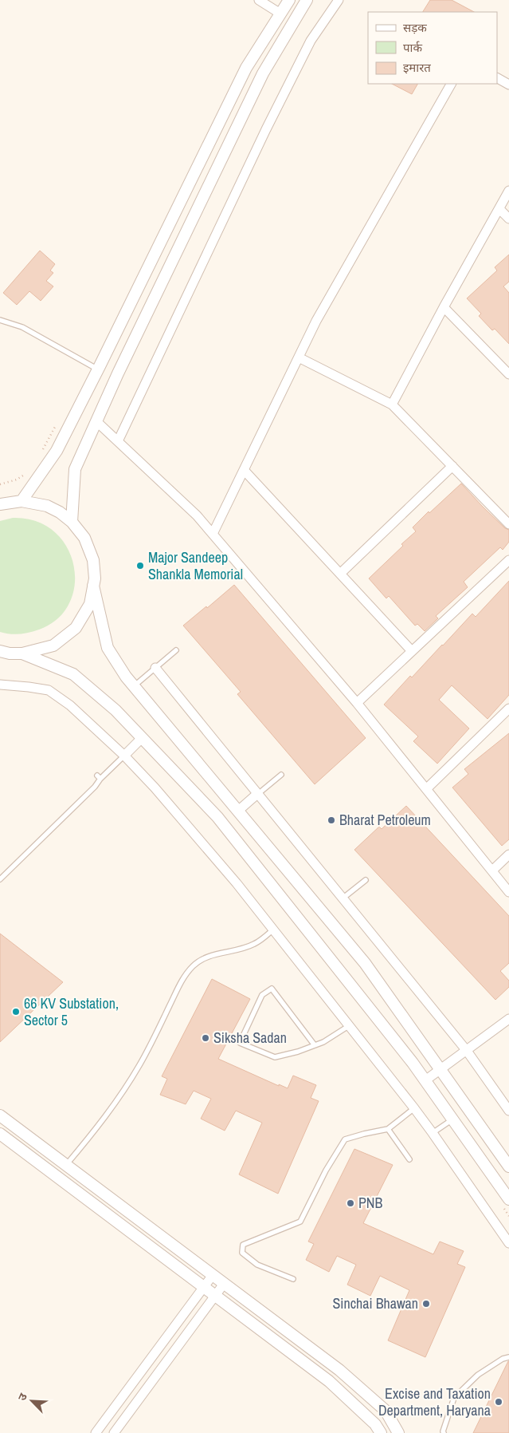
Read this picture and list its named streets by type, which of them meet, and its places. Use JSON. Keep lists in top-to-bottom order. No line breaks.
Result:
{"places":["Major Sandeep Shankla Memorial","Bharat Petroleum","66 KV Substation, Sector 5","Siksha Sadan","PNB","Sinchai Bhawan","Excise and Taxation Department, Haryana"],"legend":["सड़क","पार्क","इमारत"],"north":"top left"}
